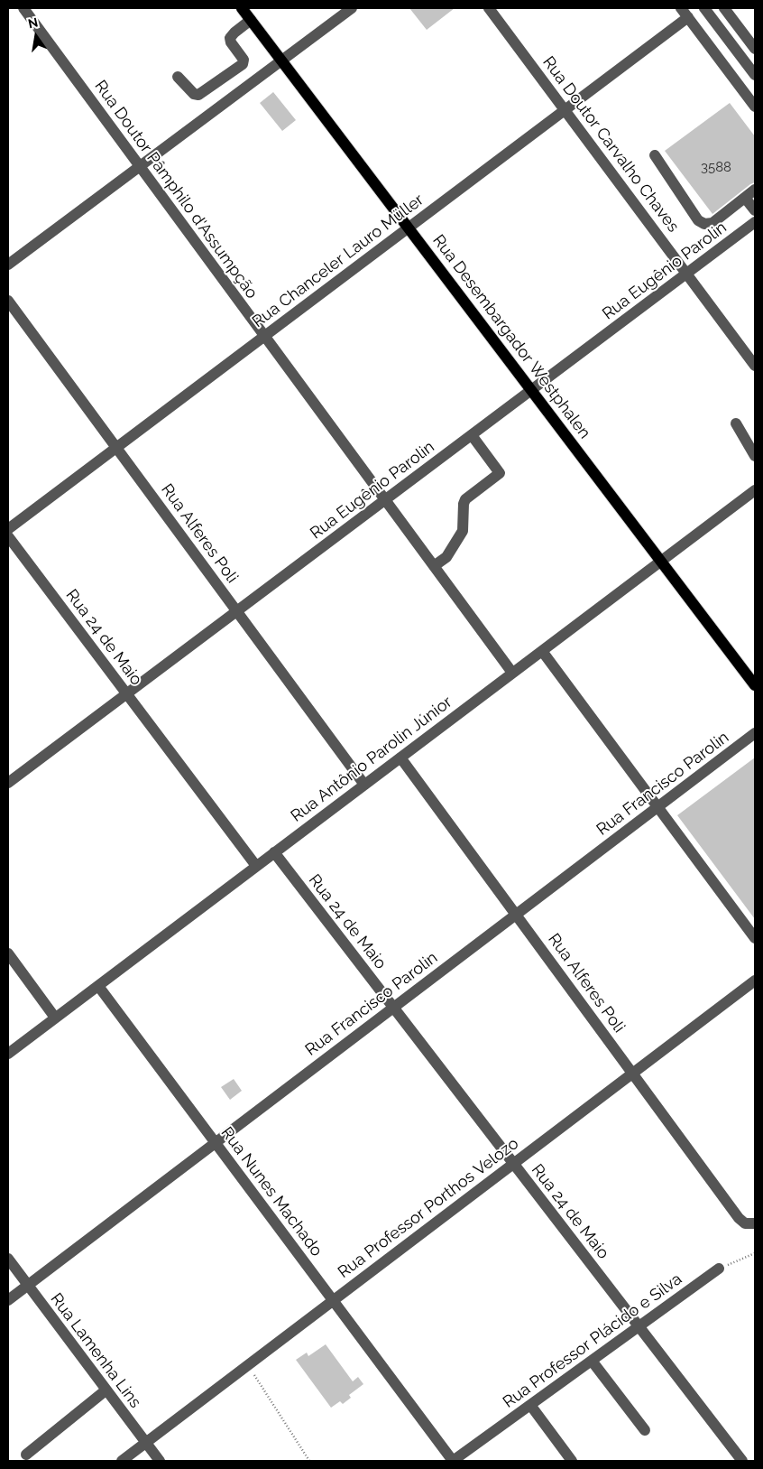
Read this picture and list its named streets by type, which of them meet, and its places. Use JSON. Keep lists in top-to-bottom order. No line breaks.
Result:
{"streets":{"main road":["Rua Desembargador Westphalen"],"street":["Rua Doutor Carvalho Chaves","Rua Doutor Pâmphilo d'Assumpção","Rua Chanceler Lauro Müller","Rua Eugênio Parolin","Rua Alferes Poli","Rua 24 de Maio","Rua Antônio Parolin Júnior","Rua Francisco Parolin","Rua Nunes Machado","Rua Professor Porthos Velozo","Rua Professor Plácido e Silva","Rua Lamenha Lins"]},"crossings":[["Rua Doutor Carvalho Chaves","Rua Chanceler Lauro Müller"],["Rua Doutor Carvalho Chaves","Rua Eugênio Parolin"],["Rua Doutor Pâmphilo d'Assumpção","Rua Chanceler Lauro Müller"],["Rua Doutor Pâmphilo d'Assumpção","Rua Eugênio Parolin"],["Rua Doutor Pâmphilo d'Assumpção","Rua Antônio Parolin Júnior"],["Rua Chanceler Lauro Müller","Rua Desembargador Westphalen"],["Rua Chanceler Lauro Müller","Rua Alferes Poli"],["Rua Eugênio Parolin","Rua Desembargador Westphalen"],["Rua Eugênio Parolin","Rua Alferes Poli"],["Rua Eugênio Parolin","Rua 24 de Maio"],["Rua Desembargador Westphalen","Rua Antônio Parolin Júnior"],["Rua Alferes Poli","Rua Antônio Parolin Júnior"],["Rua Alferes Poli","Rua Francisco Parolin"],["Rua Alferes Poli","Rua Professor Porthos Velozo"],["Rua 24 de Maio","Rua Antônio Parolin Júnior"],["Rua 24 de Maio","Rua Francisco Parolin"],["Rua 24 de Maio","Rua Professor Porthos Velozo"],["Rua 24 de Maio","Rua Professor Plácido e Silva"],["Rua Antônio Parolin Júnior","Rua Nunes Machado"],["Rua Francisco Parolin","Rua Nunes Machado"],["Rua Francisco Parolin","Rua Lamenha Lins"],["Rua Nunes Machado","Rua Professor Porthos Velozo"],["Rua Nunes Machado","Rua Professor Plácido e Silva"],["Rua Professor Porthos Velozo","Rua Lamenha Lins"]],"house_numbers":["3588"],"north":"top"}
